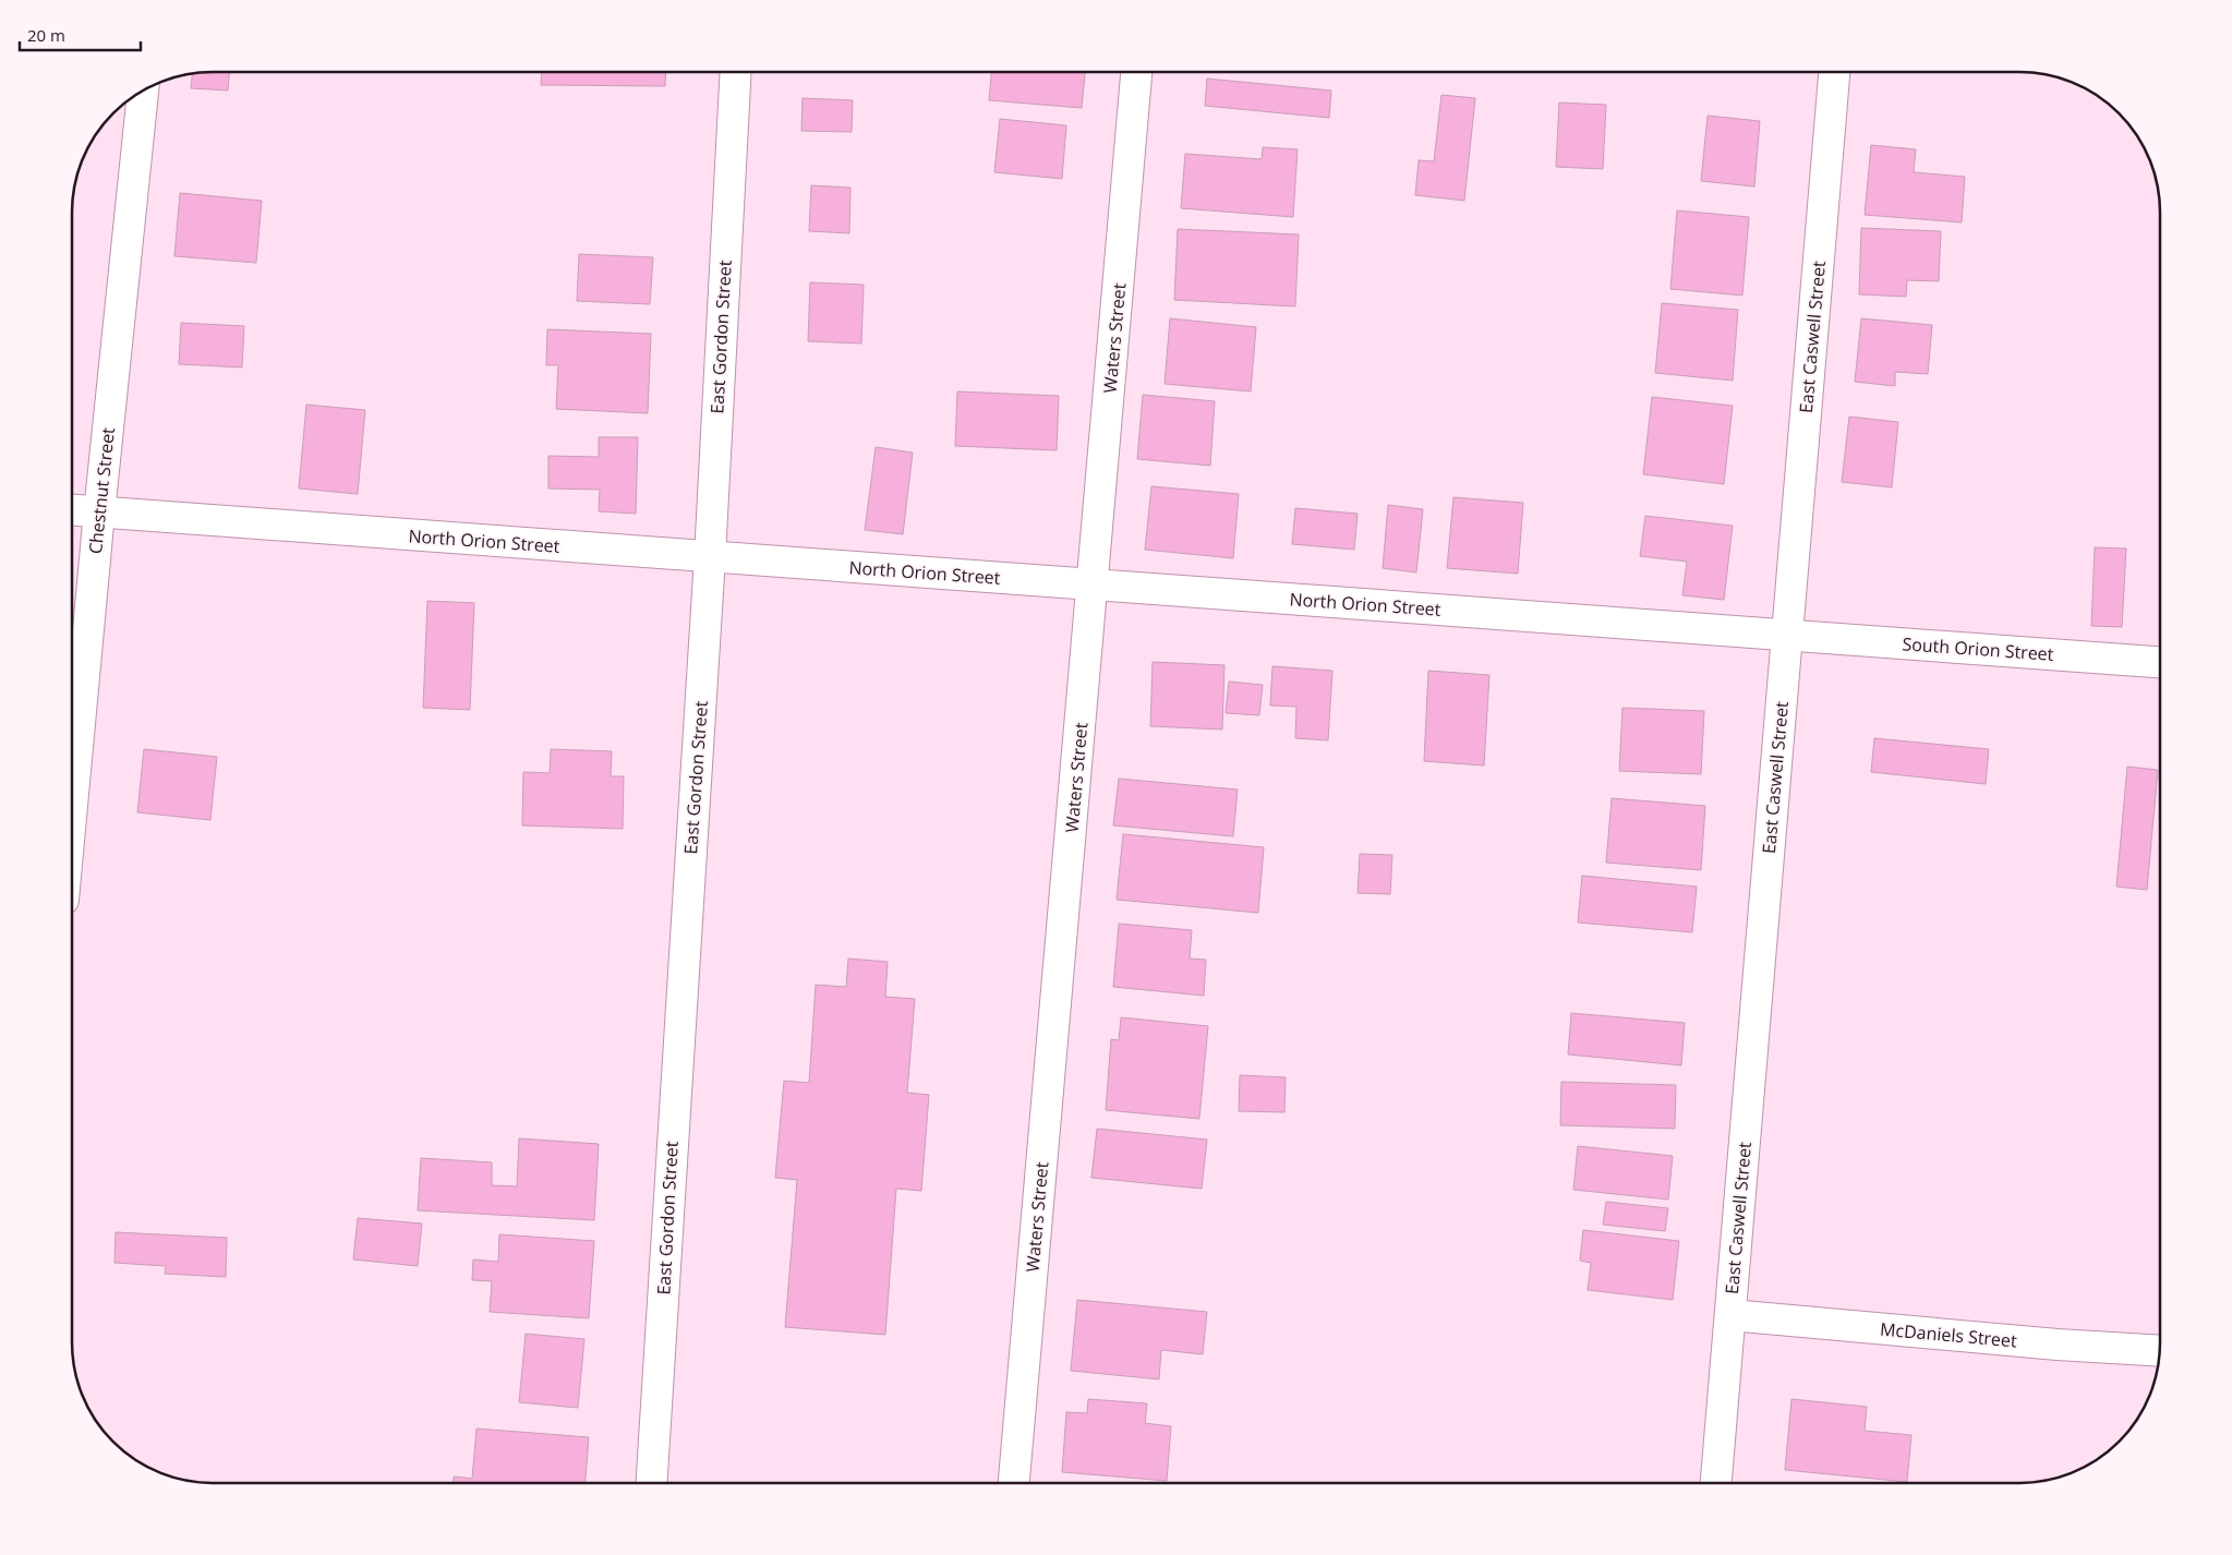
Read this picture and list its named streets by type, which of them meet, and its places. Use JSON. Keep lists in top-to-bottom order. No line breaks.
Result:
{"streets":{"street":["East Gordon Street","East Caswell Street","Waters Street","Chestnut Street","North Orion Street","South Orion Street","McDaniels Street"]},"crossings":[["East Gordon Street","North Orion Street"],["East Caswell Street","North Orion Street"],["East Caswell Street","South Orion Street"],["East Caswell Street","McDaniels Street"],["Waters Street","North Orion Street"],["Chestnut Street","North Orion Street"],["North Orion Street","South Orion Street"]],"scale_bar":"20 m"}
